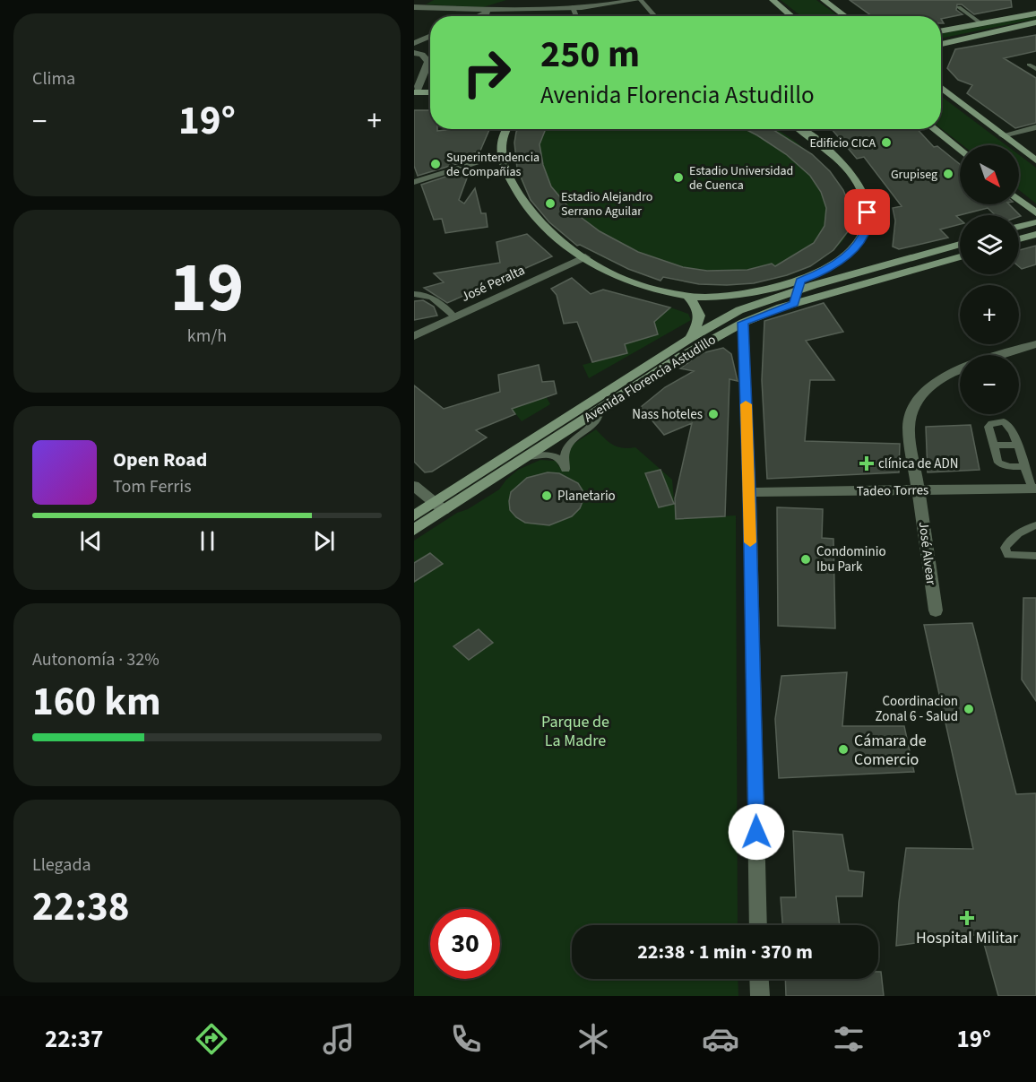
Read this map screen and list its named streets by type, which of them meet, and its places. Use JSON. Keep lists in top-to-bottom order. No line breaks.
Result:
{"streets":{"main road":["Avenida Florencia Astudillo"],"street":["José Peralta","Tadeo Torres","José Alvear"]},"crossings":[["Tadeo Torres","José Alvear"]],"parks":["Parque de La Madre"],"places":{"other":["Edificio CICA","Superintendencia de Compañias","Grupiseg","Estadio Universidad de Cuenca","Estadio Alejandro Serrano Aguilar","Nass hoteles","Planetario","Condominio Ibu Park","Coordinacion Zonal 6 - Salud","Cámara de Comercio"],"health":["clínica de ADN","Hospital Militar"]},"north":"bottom right","page":{"tile":["Clima",["19","km/h"],["Autonomía · 32%","160 km"],["Llegada","22:38"]],"turn":["250 m","Avenida Florencia Astudillo"],"heat":["−","19°","+"],"map_buttons":["+","−"],"song":["Open Road","Tom Ferris"],"limit":"30","trip":"22:38 · 1 min · 370 m","tabs":["22:37","19°"]}}
